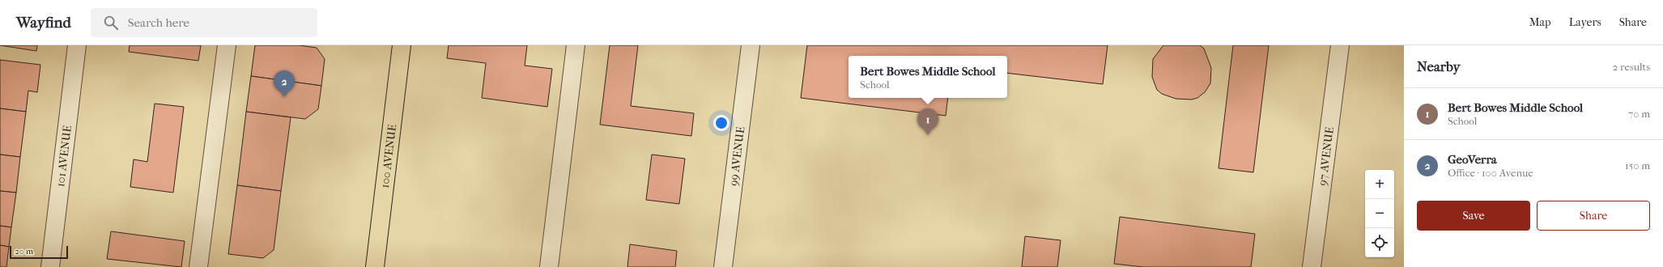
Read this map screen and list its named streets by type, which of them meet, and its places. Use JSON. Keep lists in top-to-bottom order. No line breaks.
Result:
{"streets":{"main road":["100 AVENUE"],"street":["101 AVENUE","99 AVENUE","97 AVENUE"]},"scale_bar":"20 m","page":{"header":"Wayfind","search":"Search here","nav":["Map","Layers","Share"],"heading":["Nearby","2 results"],"popup":["Bert Bowes Middle School","School"],"pins":["2","1"],"list":[{"mark":"1","name":"Bert Bowes Middle School","note":"School","value":"70 m"},{"mark":"2","name":"GeoVerra","note":"Office · 100 Avenue","value":"150 m"}],"map_buttons":["+","−"],"buttons":["Save","Share"],"scale":"20 m"}}
